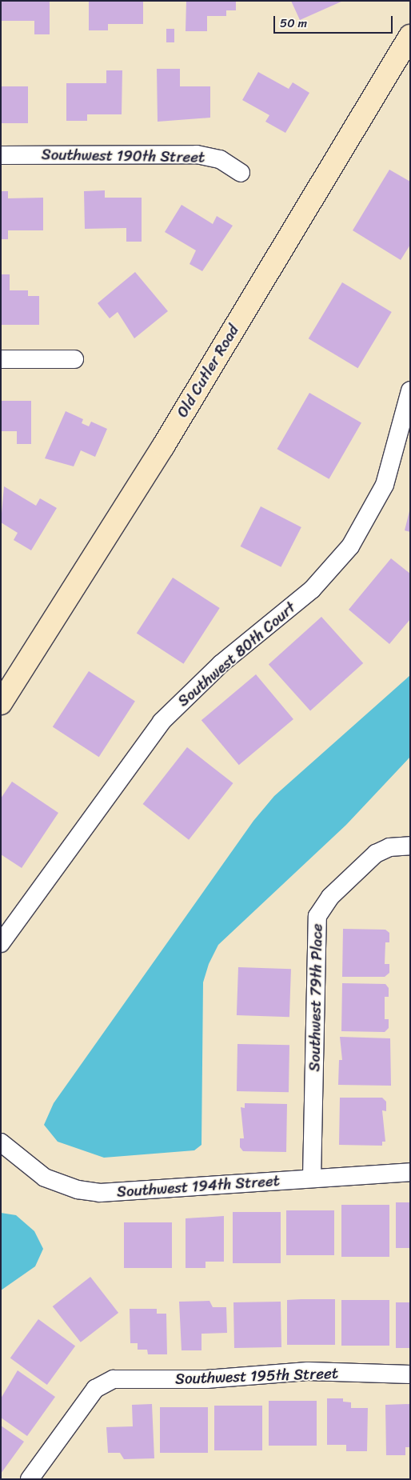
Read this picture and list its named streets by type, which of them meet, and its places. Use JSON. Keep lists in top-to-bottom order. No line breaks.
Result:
{"streets":{"main road":["Old Cutler Road"],"street":["Southwest 190th Street","Southwest 80th Court","Southwest 79th Place","Southwest 194th Street","Southwest 195th Street"]},"crossings":[["Southwest 79th Place","Southwest 194th Street"]],"scale_bar":"50 m"}
